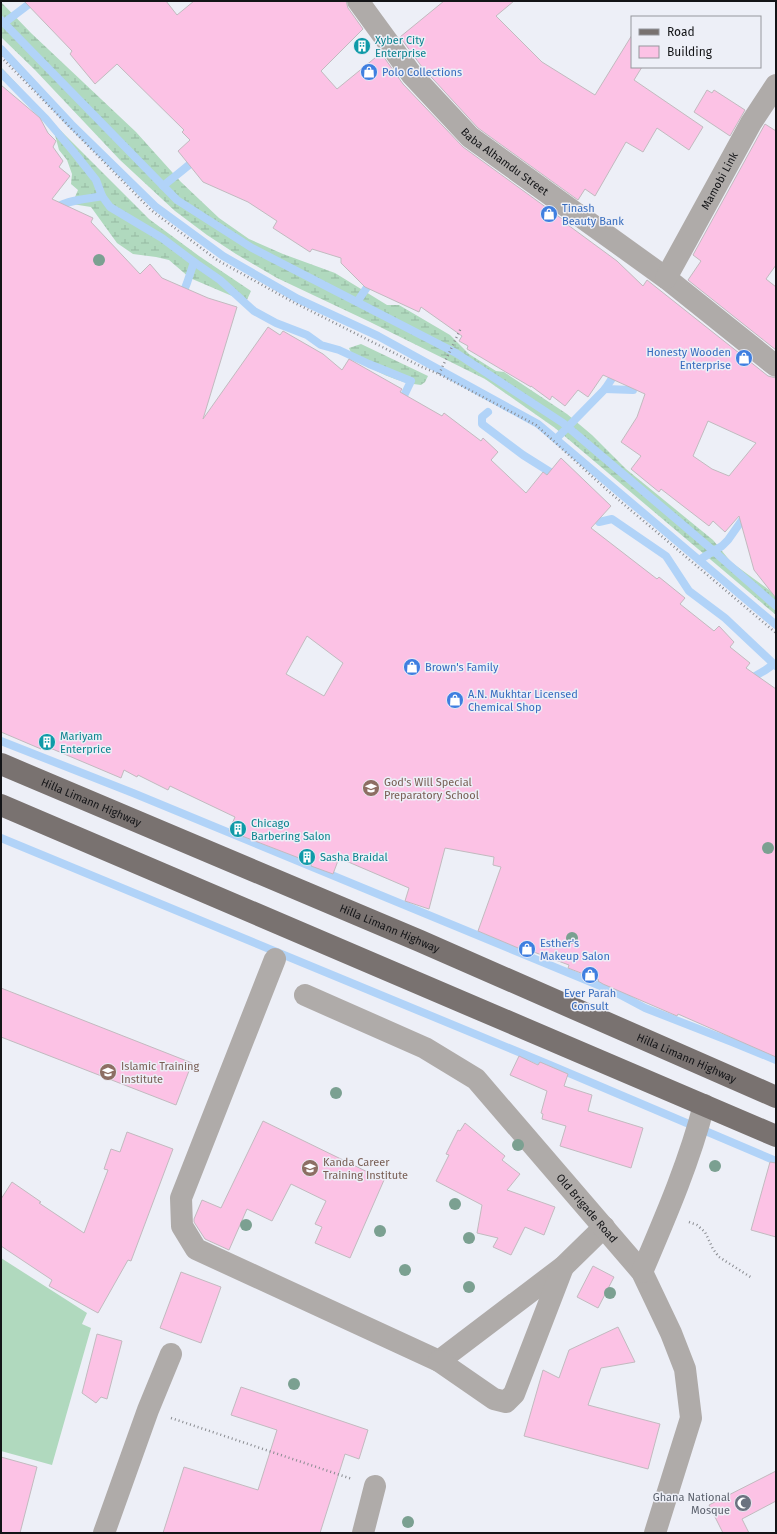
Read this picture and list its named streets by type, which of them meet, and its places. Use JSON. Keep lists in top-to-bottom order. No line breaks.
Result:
{"streets":{"main road":["Hilla Limann Highway"],"street":["Baba Alhamdu Street","Mamobi Link","Old Brigade Road"]},"crossings":[["Baba Alhamdu Street","Mamobi Link"]],"places":{"building":["Xyber City Enterprise","Mariyam Enterprice","Chicago Barbering Salon","Sasha Braidal"],"shop":["Polo Collections","Tinash Beauty Bank","Honesty Wooden Enterprise","Brown's Family","A.N. Mukhtar Licensed Chemical Shop","Esther's Makeup Salon","Ever Parah Consult"],"school or university":["God's Will Special Preparatory School","Islamic Training Institute","Kanda Career Training Institute"],"mosque":["Ghana National Mosque"]},"legend":["Road","Building"]}
